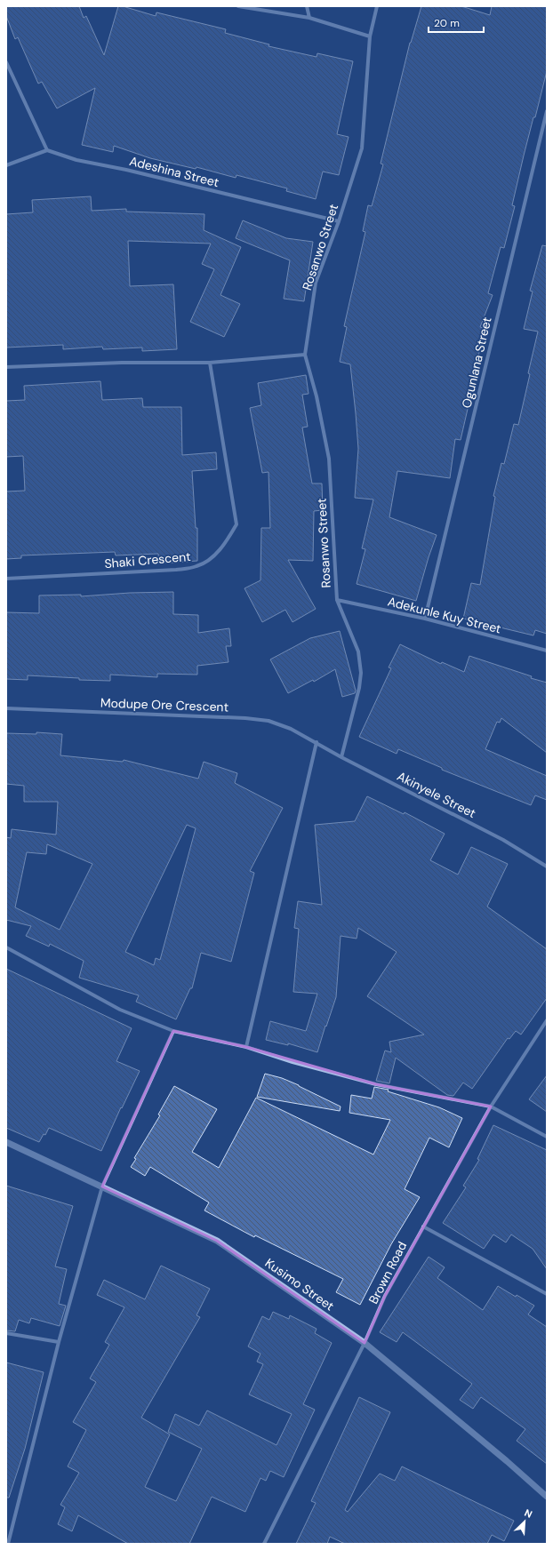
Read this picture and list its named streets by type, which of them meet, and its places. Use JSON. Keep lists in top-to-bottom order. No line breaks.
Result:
{"streets":{"street":["Adeshina Street","Rosanwo Street","Ogunlana Street","Shaki Crescent","Adekunle Kuy Street","Modupe Ore Crescent","Akinyele Street","Brown Road","Kusimo Street"]},"crossings":[["Adeshina Street","Rosanwo Street"],["Rosanwo Street","Adekunle Kuy Street"],["Rosanwo Street","Akinyele Street"],["Ogunlana Street","Adekunle Kuy Street"],["Modupe Ore Crescent","Akinyele Street"],["Brown Road","Kusimo Street"]],"scale_bar":"20 m","north":"top right"}
